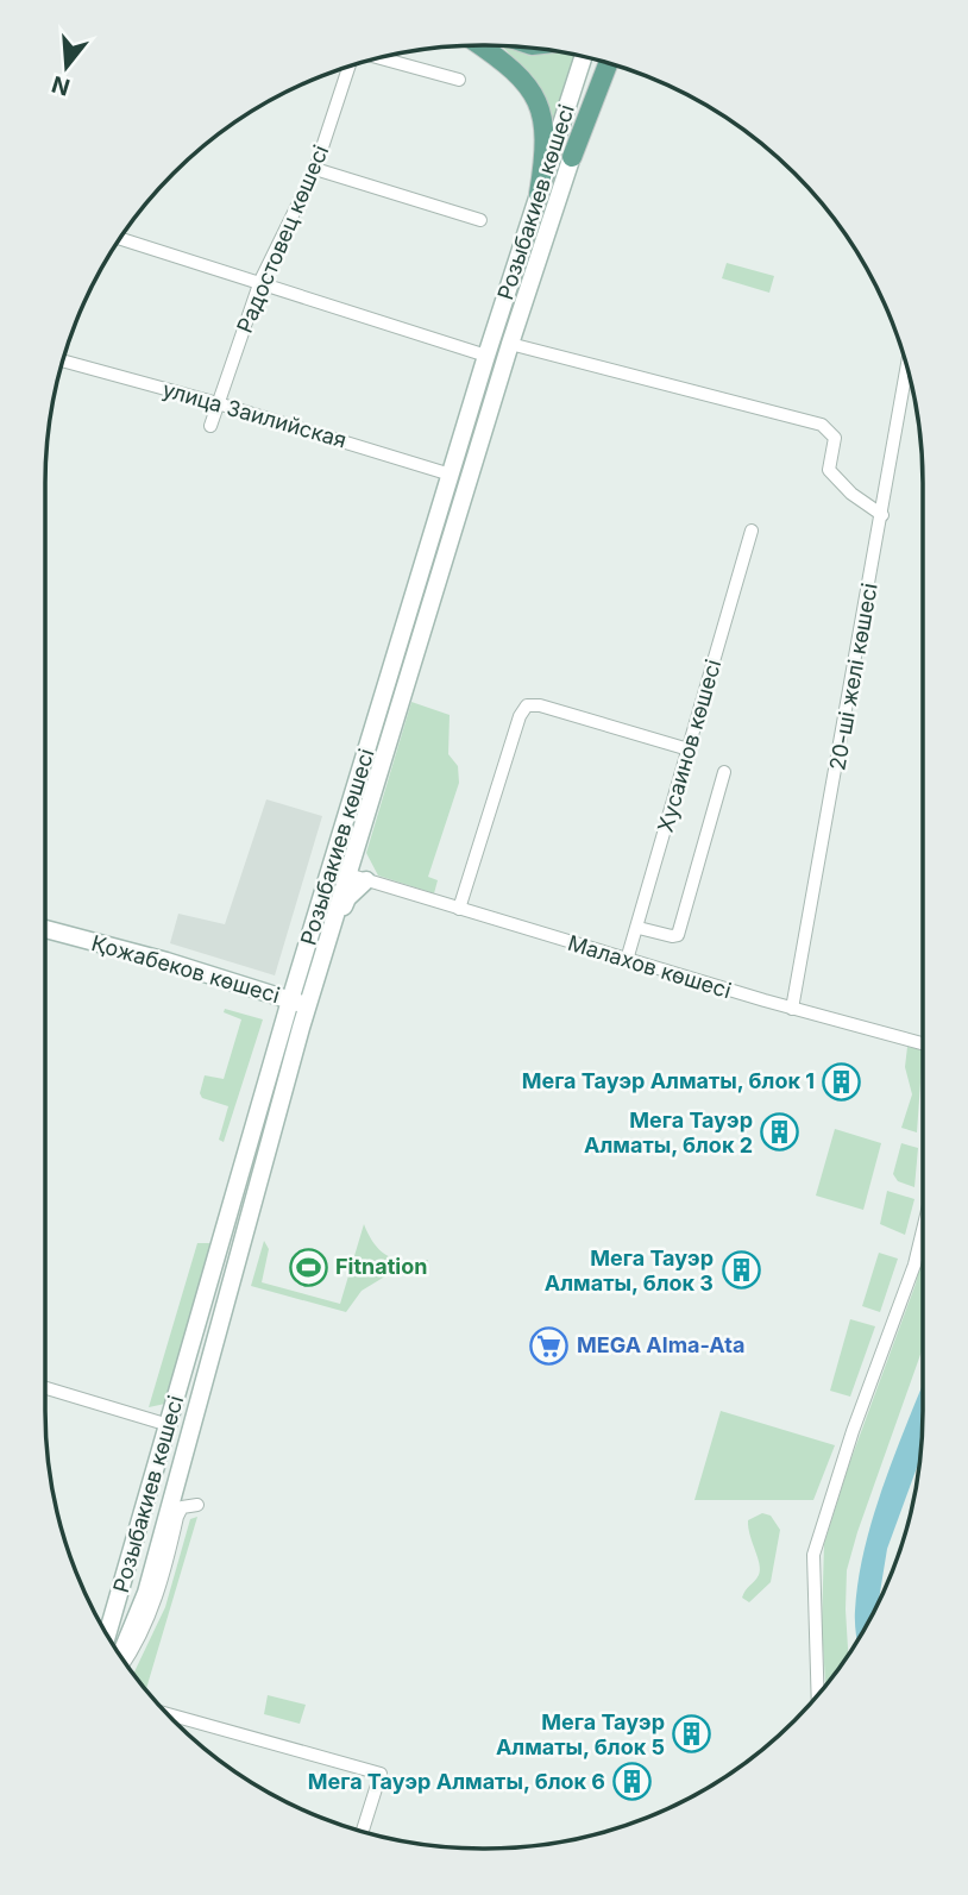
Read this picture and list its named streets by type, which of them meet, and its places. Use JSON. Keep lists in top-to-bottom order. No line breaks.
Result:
{"streets":{"main road":["Розыбакиев көшесі","Қожабеков көшесі"],"street":["Радостовец көшесі","улица Заилийская","20-ші желі көшесі","Хусаинов көшесі","Малахов көшесі"]},"crossings":[["Розыбакиев көшесі","улица Заилийская"],["Розыбакиев көшесі","Малахов көшесі"],["Розыбакиев көшесі","Қожабеков көшесі"],["Радостовец көшесі","улица Заилийская"],["20-ші желі көшесі","Малахов көшесі"],["Хусаинов көшесі","Малахов көшесі"]],"places":{"building":["Мега Тауэр Алматы, блок 1","Мега Тауэр Алматы, блок 2","Мега Тауэр Алматы, блок 3","Мега Тауэр Алматы, блок 5","Мега Тауэр Алматы, блок 6"],"sports":["Fitnation"],"supermarket":["MEGA Alma-Ata"]},"north":"bottom"}
